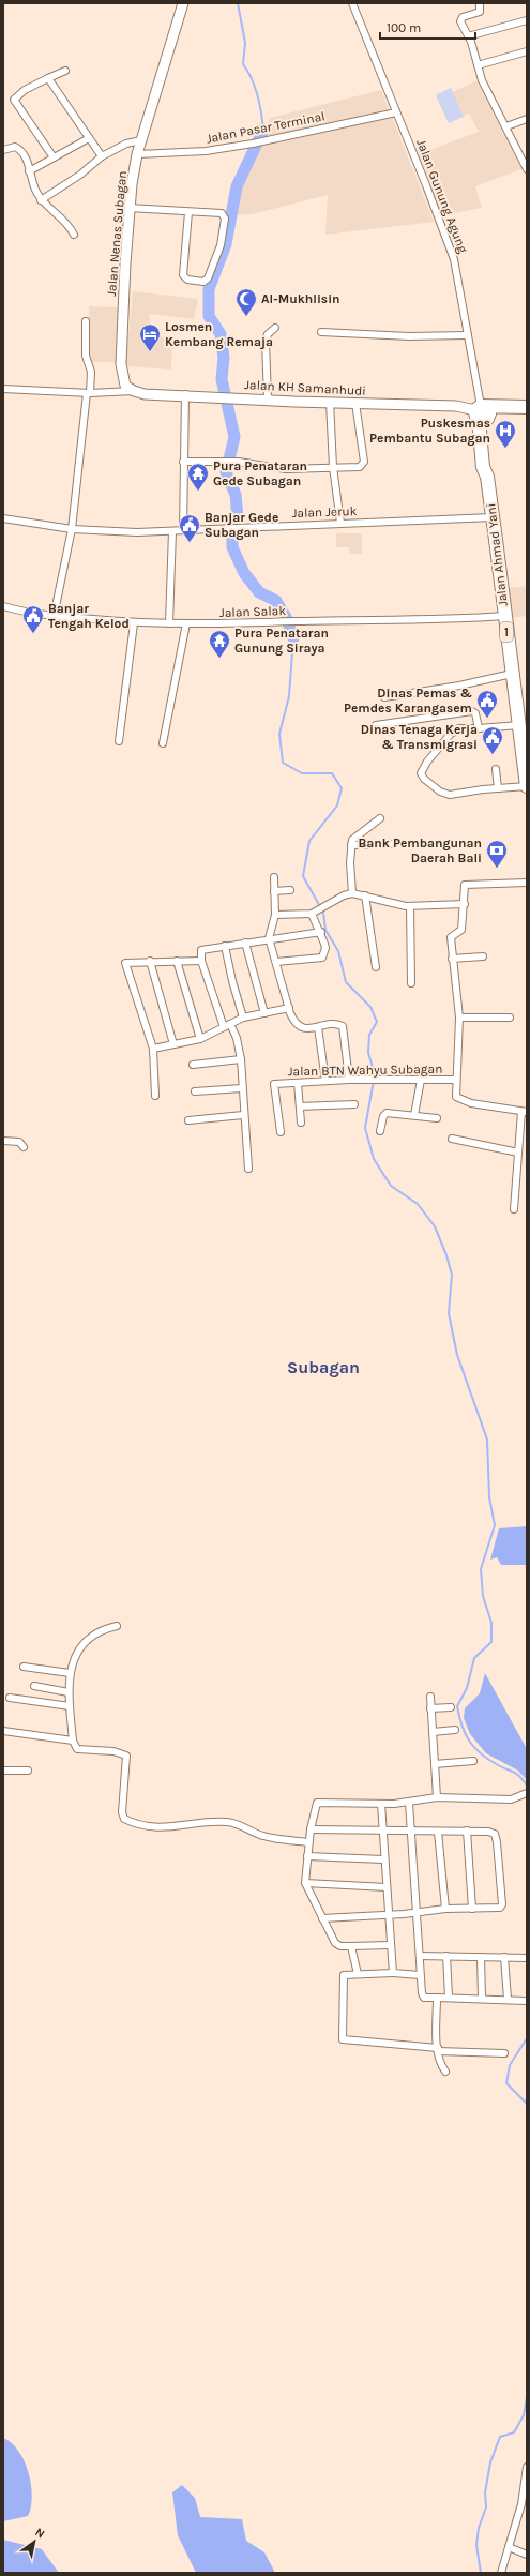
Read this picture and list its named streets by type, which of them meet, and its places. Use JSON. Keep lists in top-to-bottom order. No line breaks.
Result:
{"streets":{"highway":["Jalan Ahmad Yani","1"],"main road":["Jalan Nenas Subagan","Jalan KH Samanhudi"],"street":["Jalan Pasar Terminal","Jalan Gunung Agung","Jalan Jeruk","Jalan Salak","Jalan BTN Wahyu Subagan"]},"crossings":[["Jalan Pasar Terminal","Jalan Gunung Agung"],["Jalan Pasar Terminal","Jalan Nenas Subagan"],["Jalan Gunung Agung","Jalan KH Samanhudi"],["Jalan Gunung Agung","Jalan Ahmad Yani"],["Jalan Nenas Subagan","Jalan KH Samanhudi"],["Jalan KH Samanhudi","Jalan Ahmad Yani"],["Jalan Jeruk","Jalan Ahmad Yani"],["Jalan Ahmad Yani","Jalan Salak"]],"districts":["Subagan"],"places":{"mosque":["Al-Mukhlisin"],"hotel":["Losmen Kembang Remaja"],"hospital":["Puskesmas Pembantu Subagan"],"temple":["Pura Penataran Gede Subagan","Pura Penataran Gunung Siraya"],"public building":["Banjar Gede Subagan","Banjar Tengah Kelod","Dinas Pemas & Pemdes Karangasem","Dinas Tenaga Kerja & Transmigrasi"],"bank":["Bank Pembangunan Daerah Bali"]},"scale_bar":"100 m","north":"top right"}
